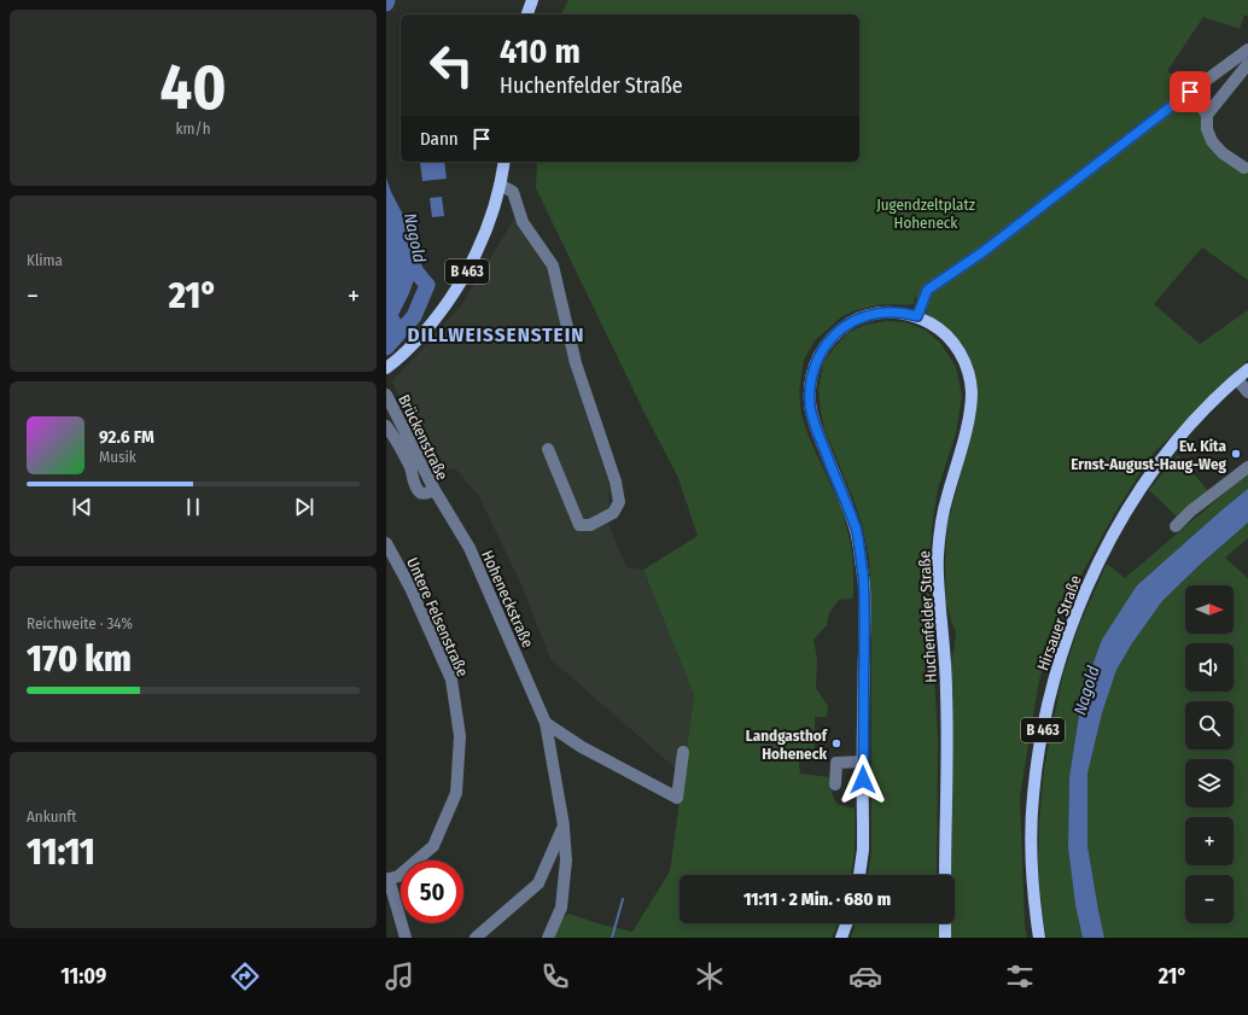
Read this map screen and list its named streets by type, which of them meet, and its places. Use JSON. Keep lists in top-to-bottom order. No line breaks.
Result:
{"streets":{"main road":["B 463","Huchenfelder Straße","Hirsauer Straße"],"street":["Brückenstraße","Hoheneckstraße","Untere Felsenstraße"]},"crossings":[["Brückenstraße","Hoheneckstraße"]],"districts":["DILLWEISSENSTEIN"],"water":["Nagold"],"parks":["Jugendzeltplatz Hoheneck"],"places":["Ev. Kita Ernst-August-Haug-Weg","Landgasthof Hoheneck"],"north":"right","page":{"tile":[["40","km/h"],"Klima",["Reichweite · 34%","170 km"],["Ankunft","11:11"]],"turn":["410 m","Huchenfelder Straße"],"then":"Dann","heat":["−","21°","+"],"song":["92.6 FM","Musik"],"map_buttons":["+","−"],"limit":"50","trip":"11:11 · 2 Min. · 680 m","tabs":["11:09","21°"]}}
